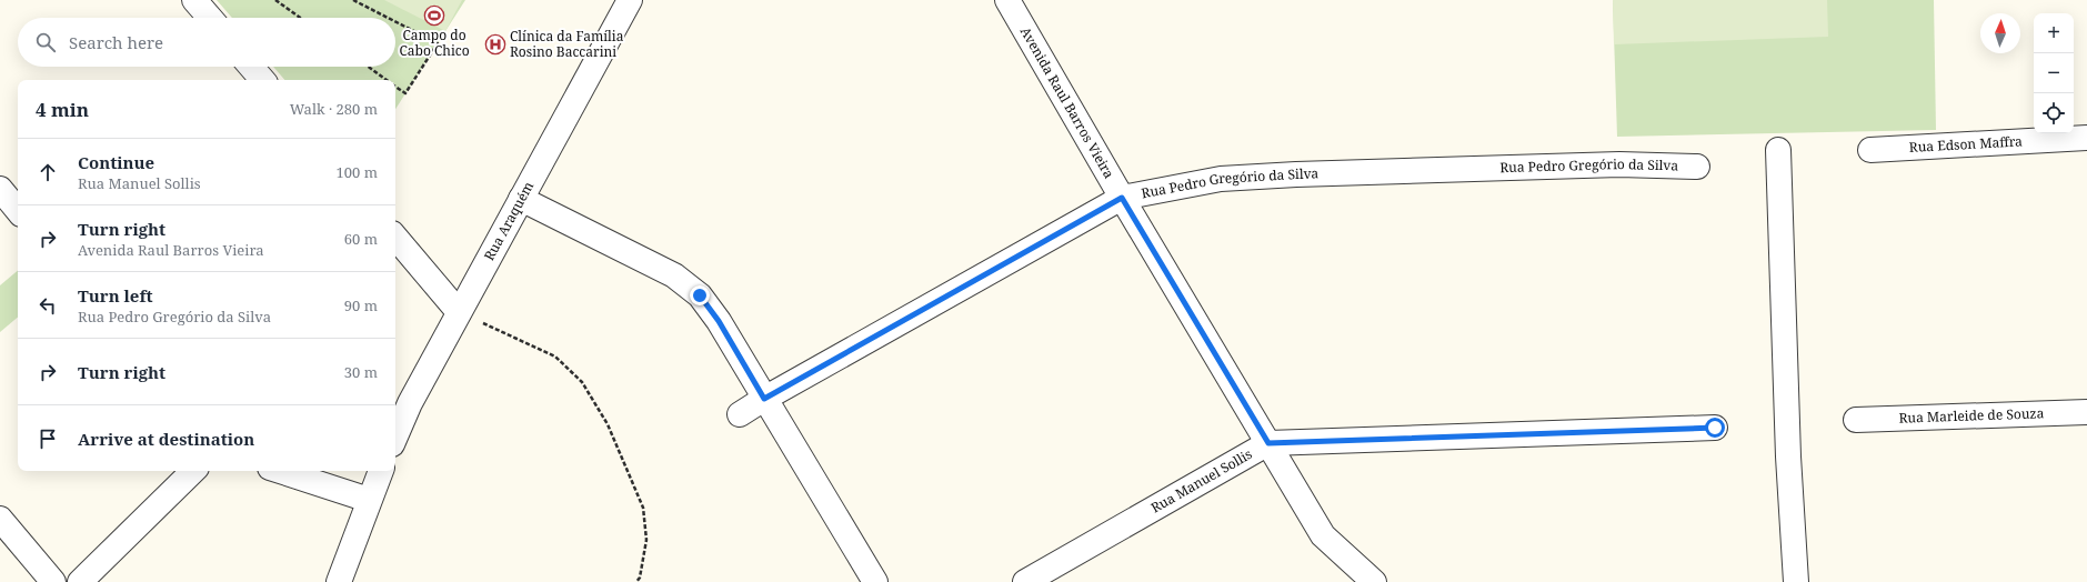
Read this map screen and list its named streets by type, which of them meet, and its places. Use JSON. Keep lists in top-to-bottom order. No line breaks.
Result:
{"streets":{"street":["Avenida Raul Barros Vieira","Rua Edson Maffra","Rua Pedro Gregório da Silva","Rua Araquém","Rua Marleide de Souza","Rua Manuel Sollis"]},"crossings":[["Avenida Raul Barros Vieira","Rua Pedro Gregório da Silva"],["Avenida Raul Barros Vieira","Rua Manuel Sollis"]],"places":{"sports":["Campo do Cabo Chico"],"hospital":["Clínica da Família Rosino Baccarini"]},"north":"top","page":{"map_buttons":["+","−"],"search":"Search here","heading":["4 min","Walk · 280 m"],"list":[["Continue","Rua Manuel Sollis","100 m"],["Turn right","Avenida Raul Barros Vieira","60 m"],["Turn left","Rua Pedro Gregório da Silva","90 m"],["Turn right","30 m"],"Arrive at destination"]}}
